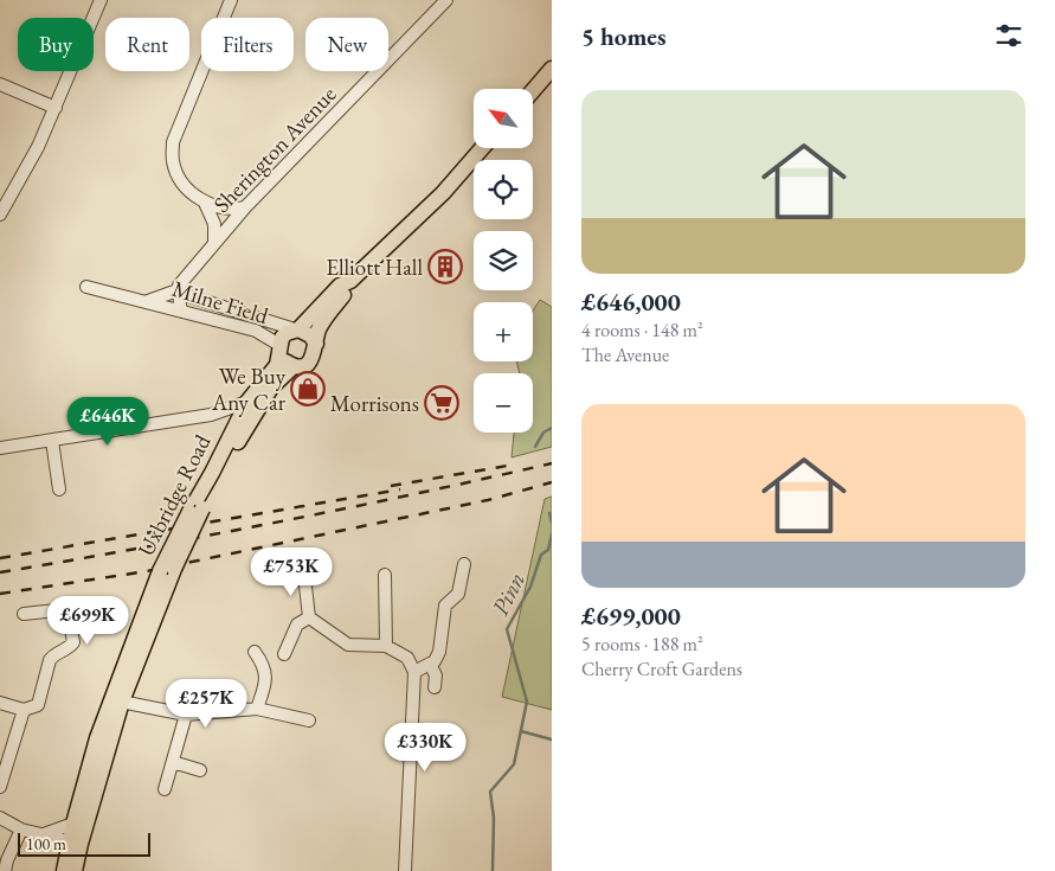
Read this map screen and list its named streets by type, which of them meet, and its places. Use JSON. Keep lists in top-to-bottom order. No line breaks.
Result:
{"streets":{"main road":["Uxbridge Road"],"street":["Sherington Avenue","Milne Field"]},"crossings":[["Sherington Avenue","Milne Field"],["Milne Field","Uxbridge Road"]],"water":["Pinn"],"places":{"building":["Elliott Hall"],"shop":["We Buy Any Car"],"supermarket":["Morrisons"]},"scale_bar":"100 m","north":"top left","page":{"heading":"5 homes","chip":["Buy","Rent","Filters","New"],"list":[{"name":"£646,000","note":"4 rooms · 148 m² · The Avenue"},{"name":"£699,000","note":"5 rooms · 188 m² · Cherry Croft Gardens"}],"map_buttons":["+","−"],"price":["£646K","£753K","£699K","£257K","£330K"],"scale":"100 m"}}
